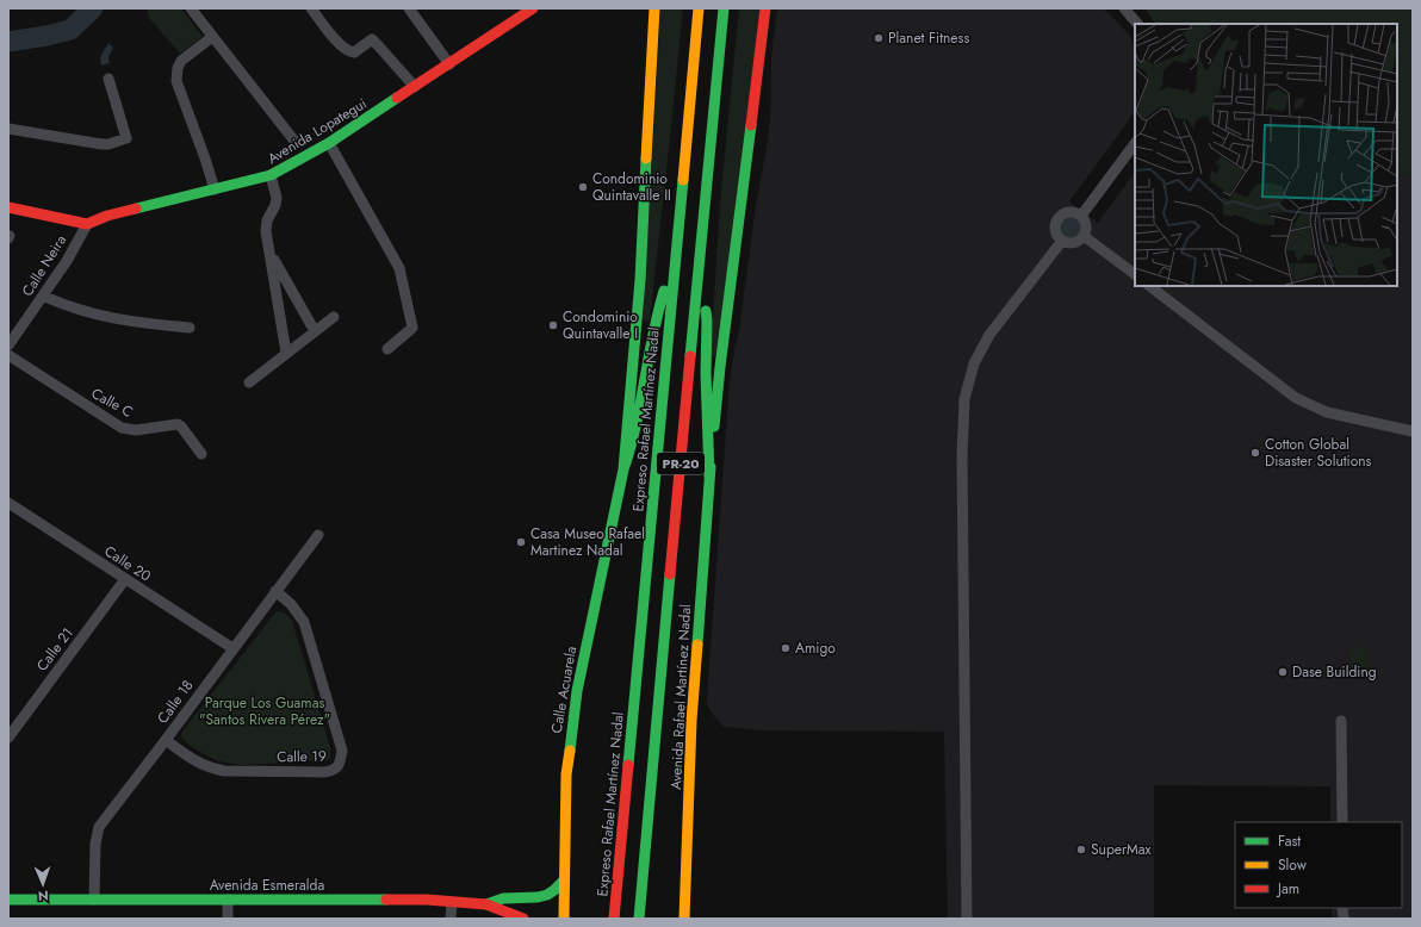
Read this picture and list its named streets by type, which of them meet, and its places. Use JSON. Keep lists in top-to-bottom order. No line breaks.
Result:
{"streets":{"main road":["Avenida Lopategui","Expreso Rafael Martínez Nadal","PR-20","Calle Acuarela","Avenida Rafael Martínez Nadal","Avenida Esmeralda"],"street":["Calle Neira","Calle C","Calle 20","Calle 21","Calle 18","Calle 19"]},"crossings":[["Avenida Lopategui","Calle Neira"],["Calle 20","Calle 21"],["Calle 20","Calle 18"],["Calle 18","Calle 19"],["Calle 18","Avenida Esmeralda"]],"parks":["Parque Los Guamas \"Santos Rivera Pérez\""],"places":["Planet Fitness","Condominio Quintavalle II","Condominio Quintavalle I","Cotton Global Disaster Solutions","Casa Museo Rafael Martinez Nadal","Amigo","Dase Building","SuperMax"],"legend":["Fast","Slow","Jam"],"north":"bottom"}
